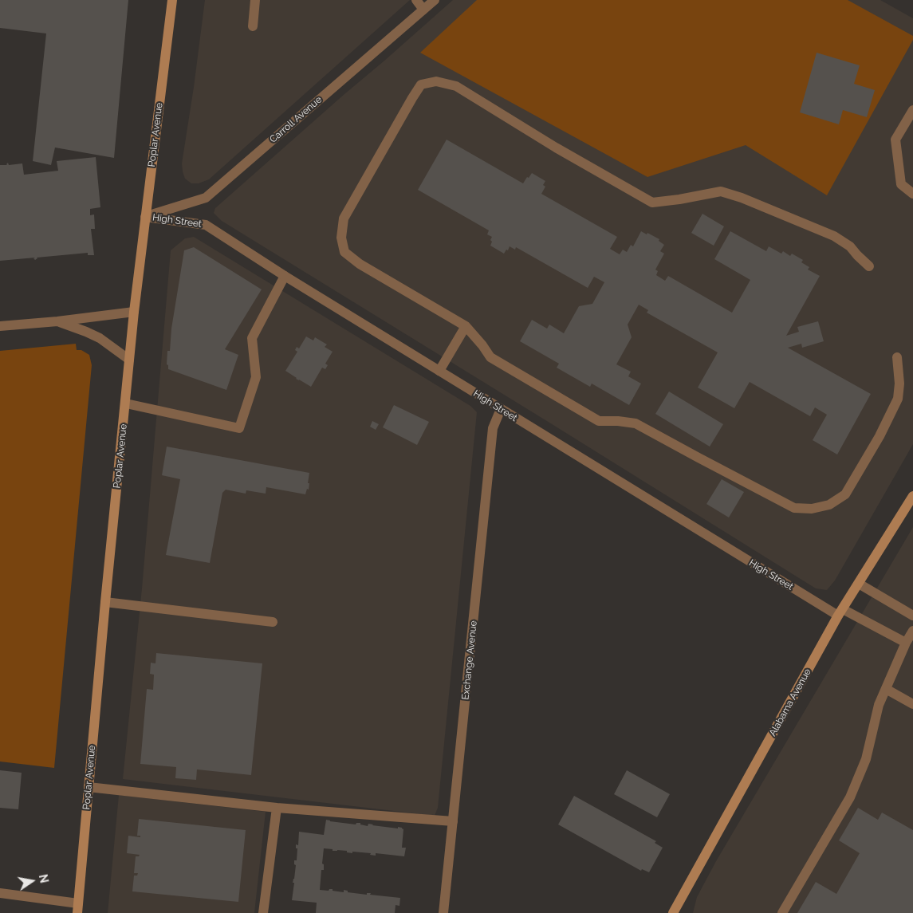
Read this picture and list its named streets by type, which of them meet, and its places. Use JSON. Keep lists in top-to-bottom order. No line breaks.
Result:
{"streets":{"main road":["Poplar Avenue","Alabama Avenue"],"street":["Carroll Avenue","High Street","Exchange Avenue"]},"crossings":[["Carroll Avenue","Poplar Avenue"],["Carroll Avenue","High Street"],["Poplar Avenue","High Street"],["High Street","Exchange Avenue"],["High Street","Alabama Avenue"]],"north":"right"}
